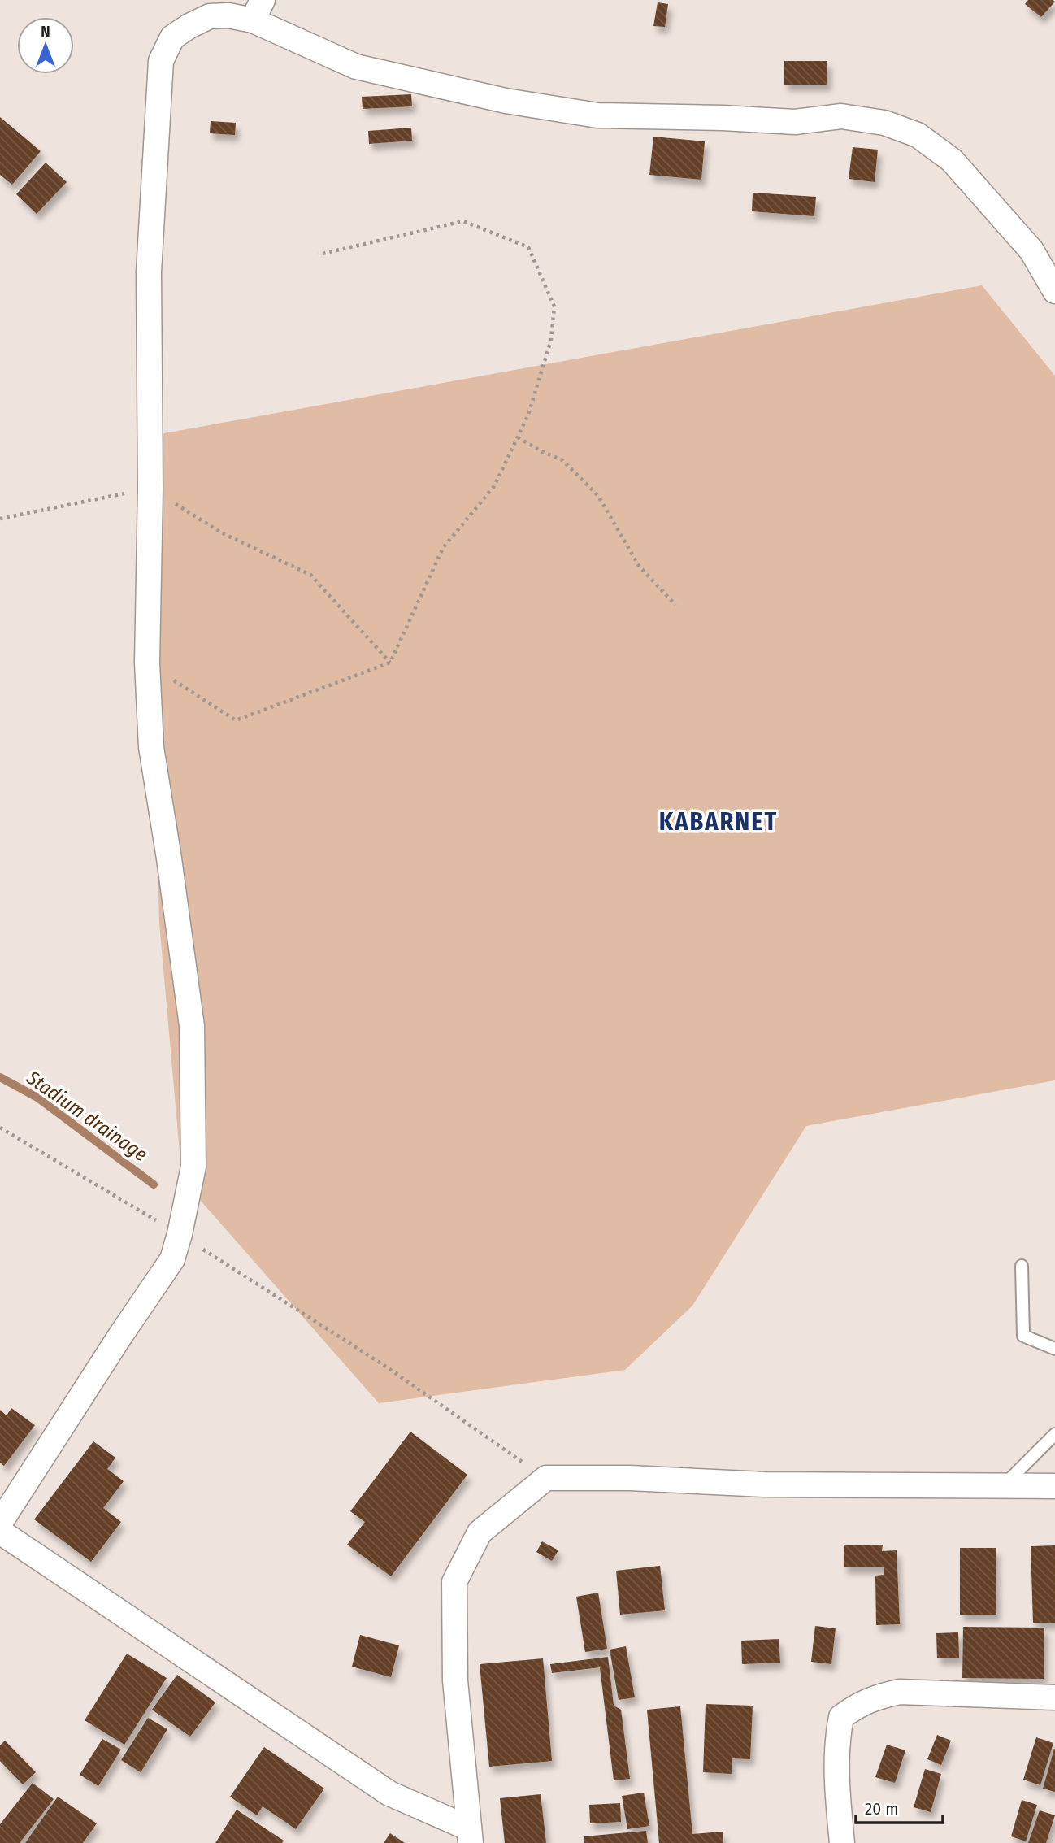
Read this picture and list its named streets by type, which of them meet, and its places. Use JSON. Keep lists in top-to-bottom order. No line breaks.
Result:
{"districts":["KABARNET"],"water":["Stadium drainage"],"scale_bar":"20 m","north":"top"}
